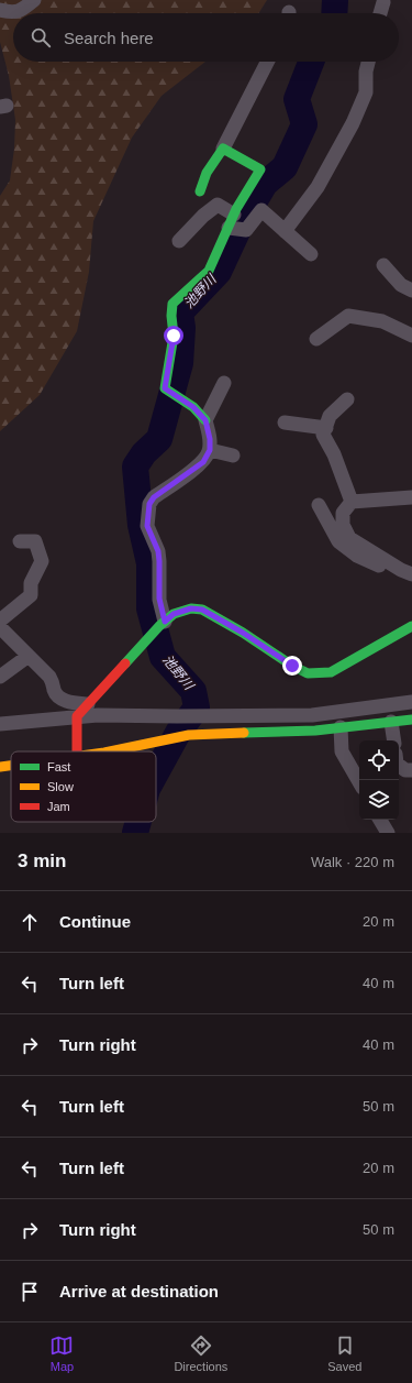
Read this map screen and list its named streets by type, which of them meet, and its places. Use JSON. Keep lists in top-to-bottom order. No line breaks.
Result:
{"water":["池野川"],"legend":["Fast","Slow","Jam"],"page":{"search":"Search here","heading":["3 min","Walk · 220 m"],"list":[["Continue","20 m"],["Turn left","40 m"],["Turn right","40 m"],["Turn left","50 m"],["Turn left","20 m"],["Turn right","50 m"],"Arrive at destination"],"nav":["Map","Directions","Saved"]}}
